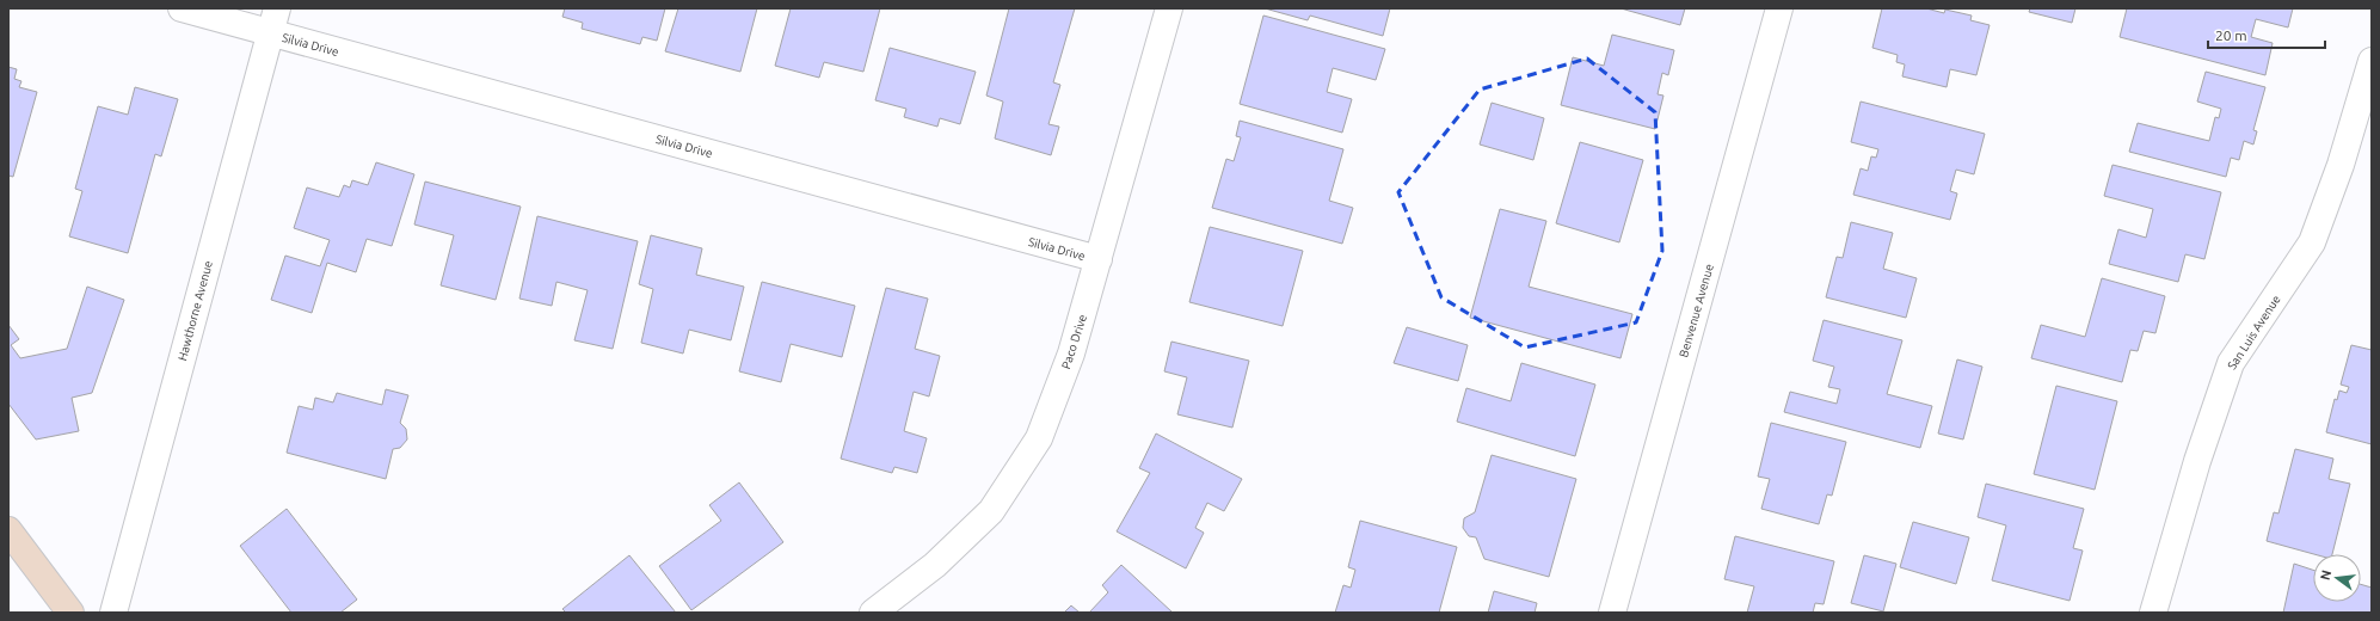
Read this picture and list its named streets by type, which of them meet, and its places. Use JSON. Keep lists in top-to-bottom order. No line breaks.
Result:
{"streets":{"street":["Silvia Drive","Hawthorne Avenue","Benvenue Avenue","San Luis Avenue","Paco Drive"]},"crossings":[["Silvia Drive","Hawthorne Avenue"],["Silvia Drive","Paco Drive"]],"scale_bar":"20 m","north":"left"}
